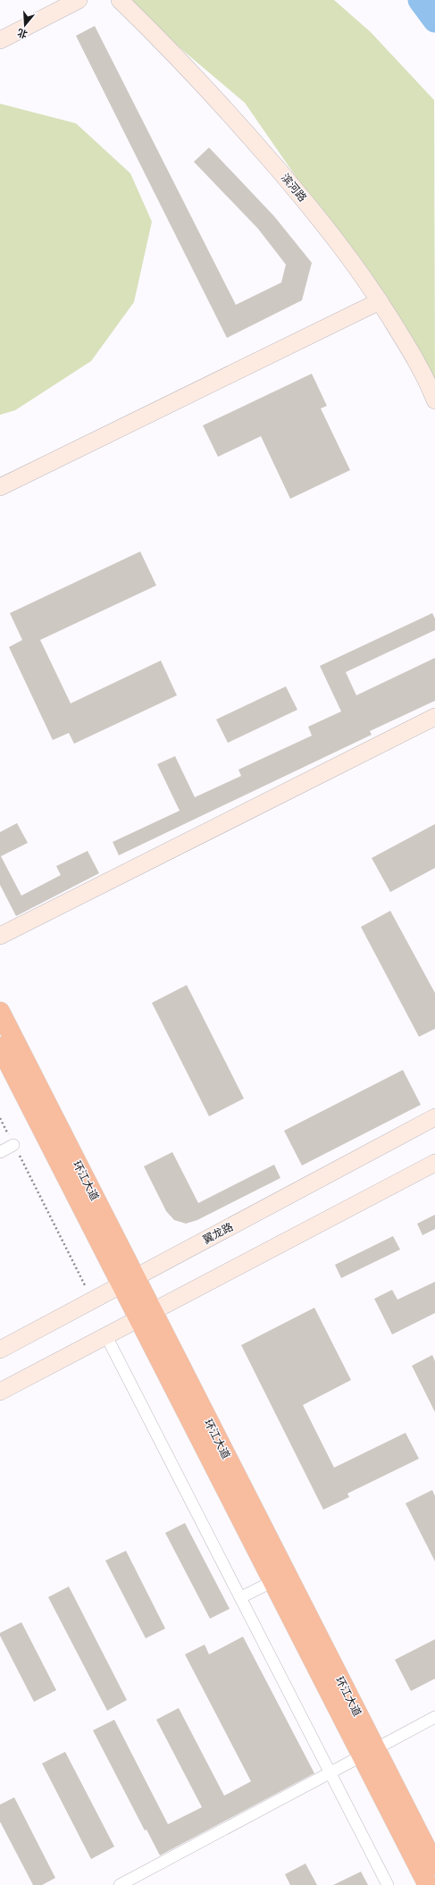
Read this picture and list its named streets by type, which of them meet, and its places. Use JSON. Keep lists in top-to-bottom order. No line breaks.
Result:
{"streets":{"highway":["环江大道"],"main road":["滨河路","翼龙路"]},"crossings":[["环江大道","翼龙路"]],"north":"bottom"}
